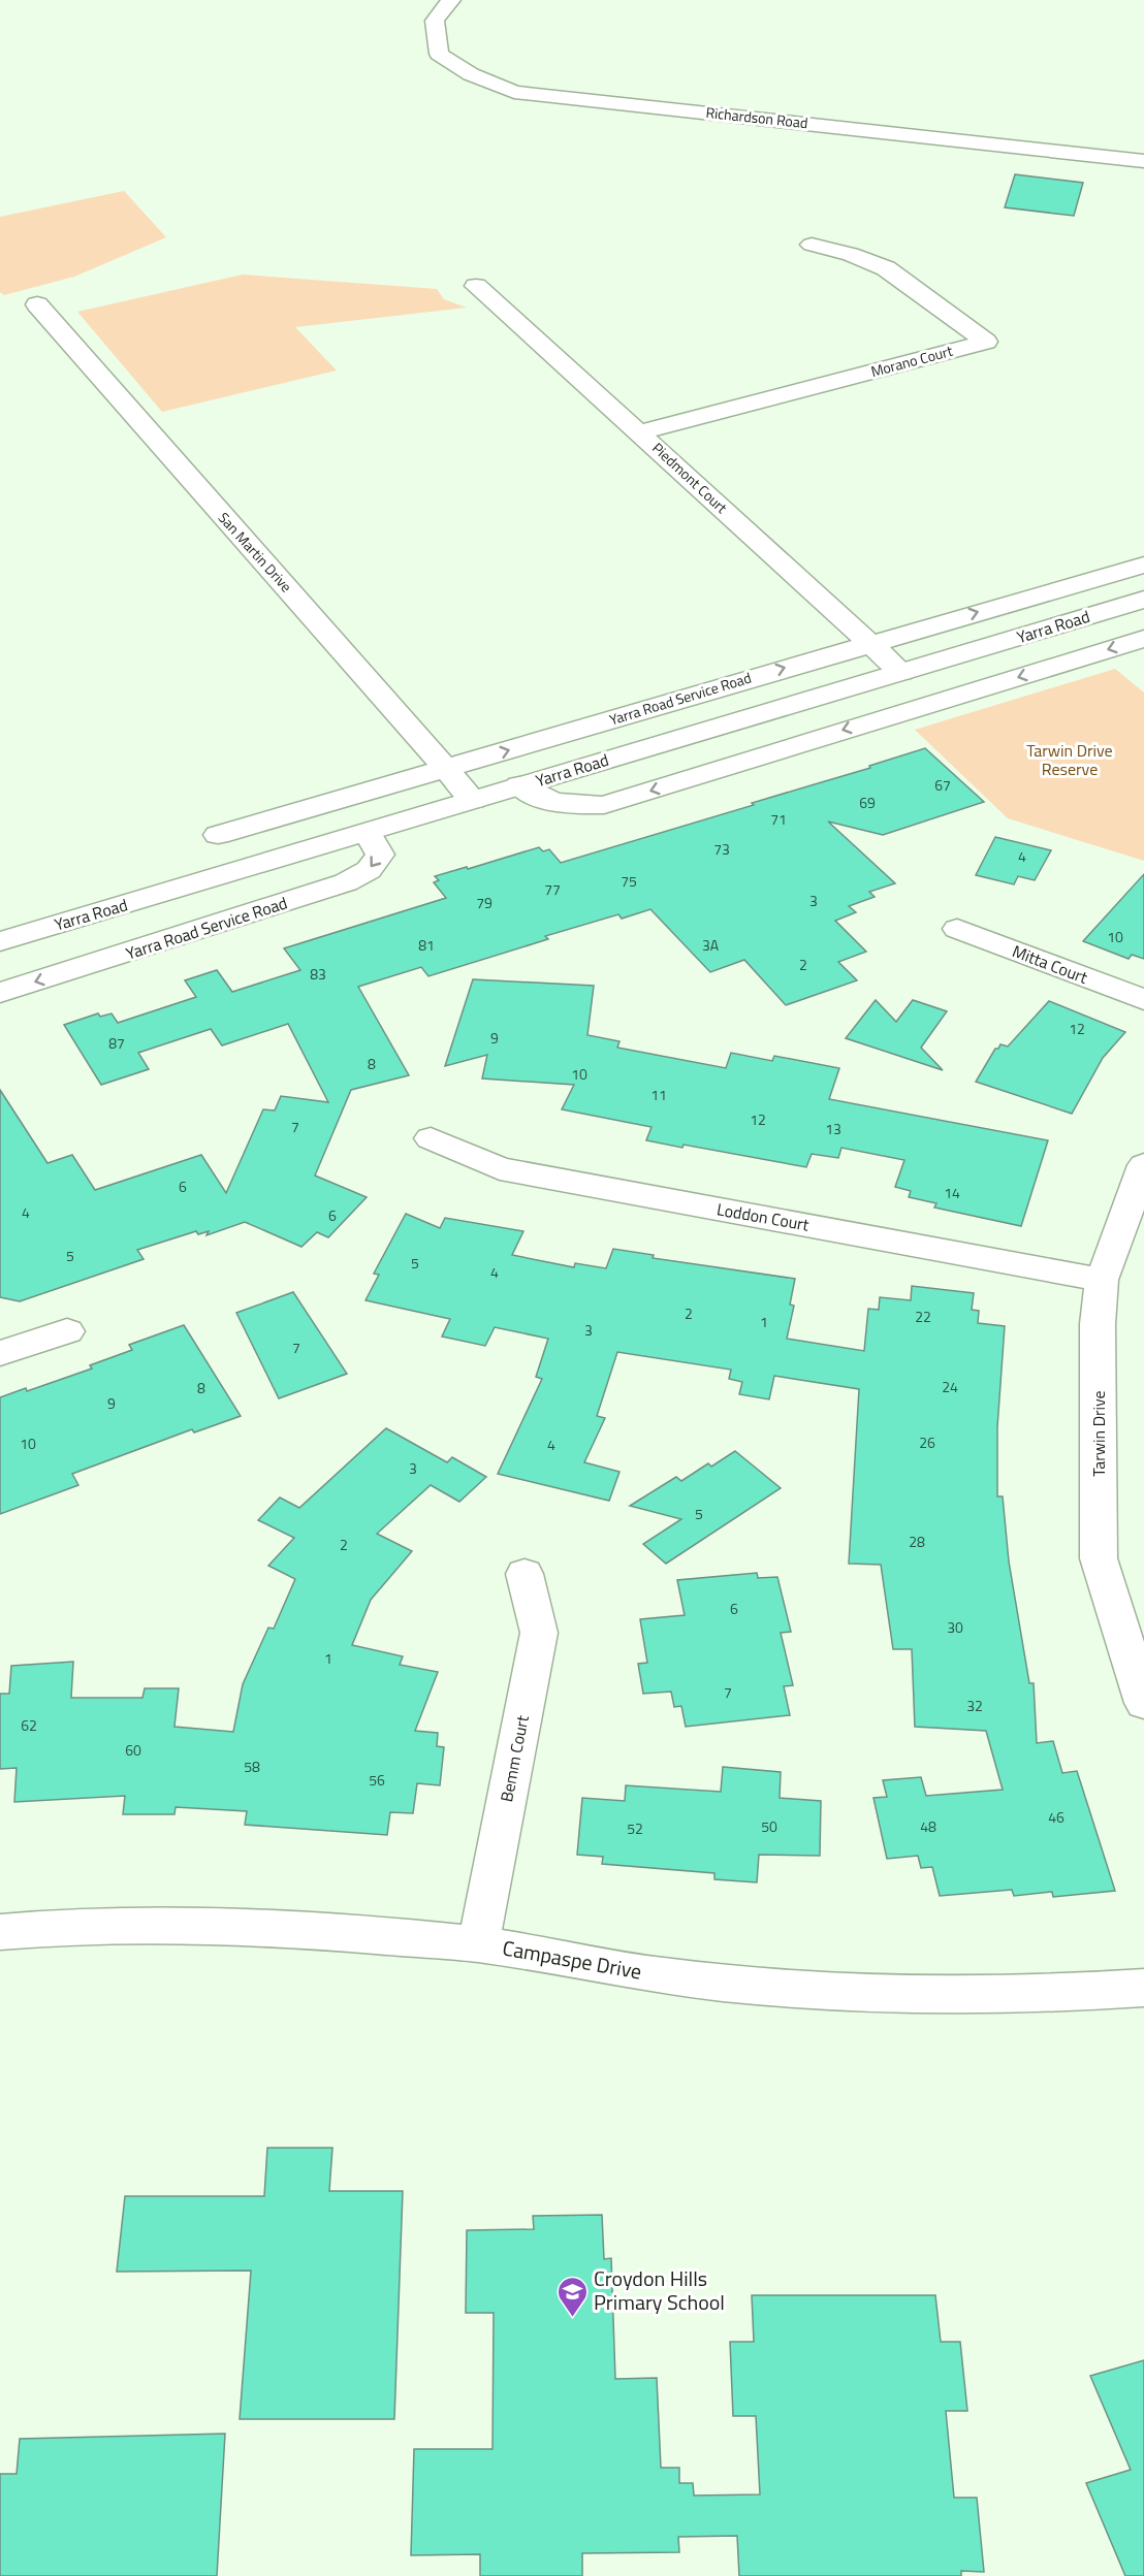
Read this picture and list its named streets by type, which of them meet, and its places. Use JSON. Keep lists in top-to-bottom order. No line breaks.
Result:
{"streets":{"street":["Richardson Road","Morano Court","Piedmont Court","San Martin Drive","Yarra Road","Yarra Road Service Road","Mitta Court","Loddon Court","Tarwin Drive","Bemm Court","Campaspe Drive"]},"crossings":[["Morano Court","Piedmont Court"],["Piedmont Court","Yarra Road"],["Piedmont Court","Yarra Road Service Road"],["San Martin Drive","Yarra Road"],["San Martin Drive","Yarra Road Service Road"],["Yarra Road","Yarra Road Service Road"],["Loddon Court","Tarwin Drive"],["Bemm Court","Campaspe Drive"]],"parks":["Tarwin Drive Reserve"],"places":{"school or university":["Croydon Hills Primary School"]},"house_numbers":["67","69","71","73","4","75","77","3","79","10","81","3A","2","83","12","9","87","8","10","11","12","7","13","6","14","4","6","5","5","4","2","22","1","3","7","24","8","9","26","10","4","3","5","28","2","6","30","1","7","32","62","60","58","56","46","50","48","52"]}
